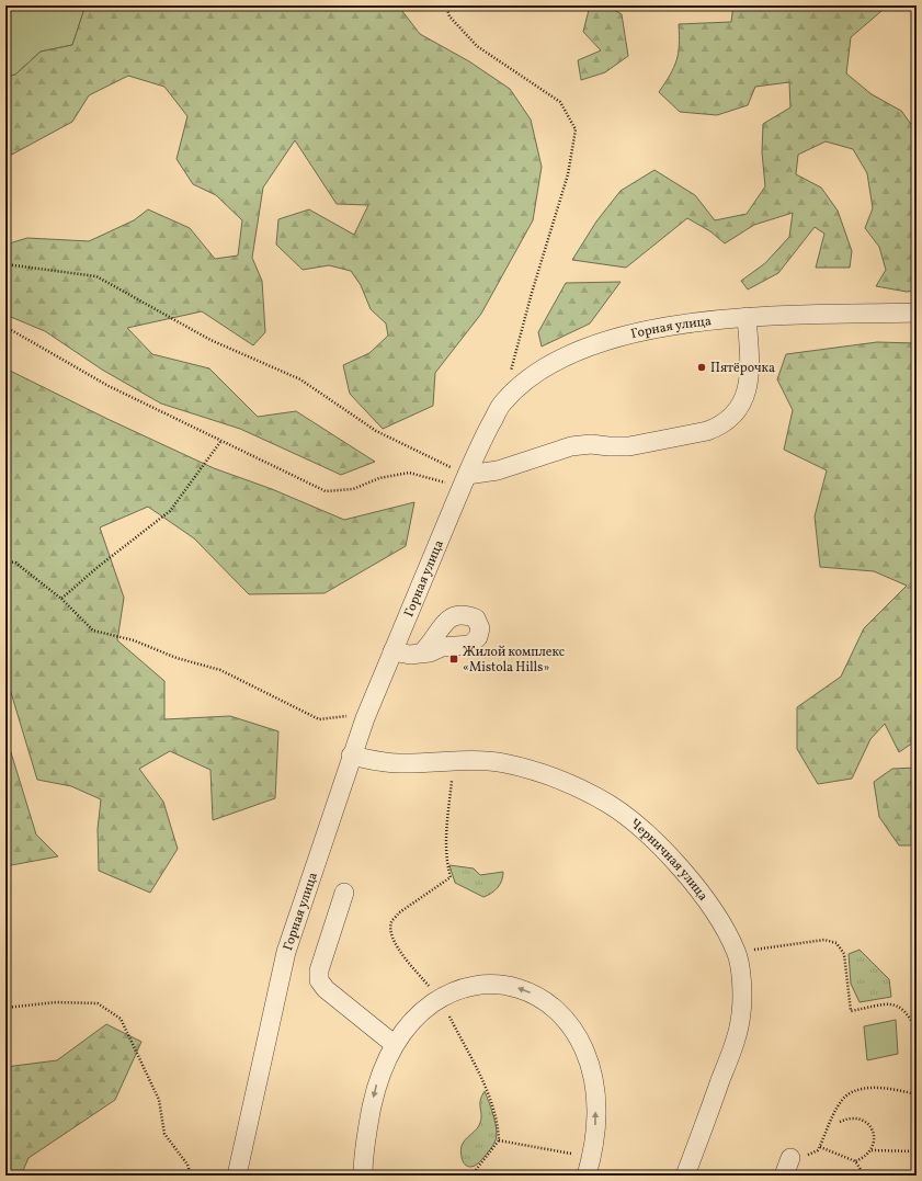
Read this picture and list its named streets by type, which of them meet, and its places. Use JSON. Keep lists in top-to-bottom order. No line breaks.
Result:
{"streets":{"street":["Горная улица","Черничная улица"]},"crossings":[["Горная улица","Черничная улица"]],"places":{"other":["Пятёрочка"],"transit":["Жилой комплекс «Mistola Hills»"]}}
